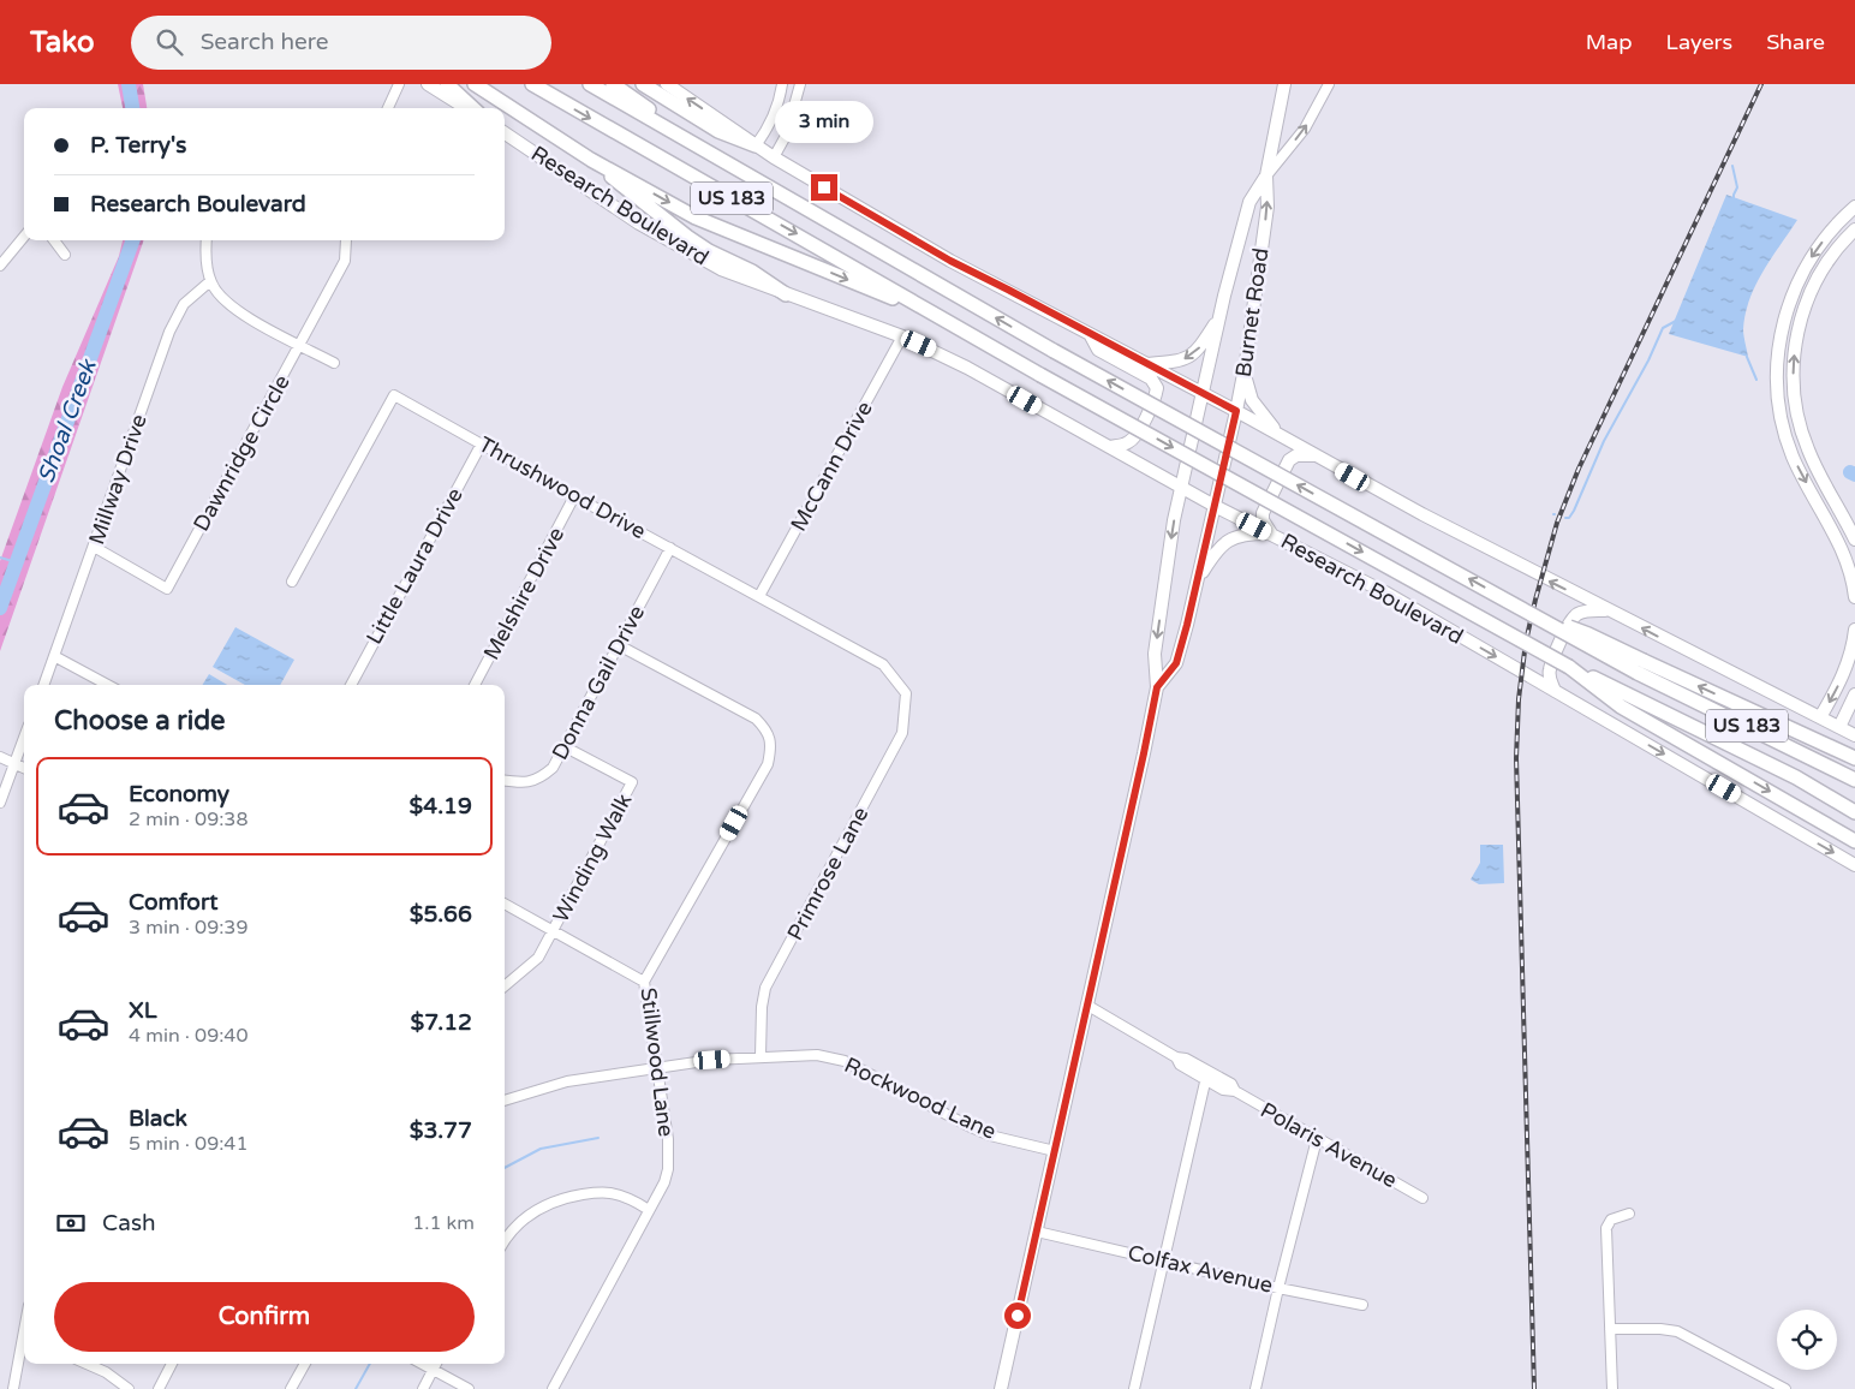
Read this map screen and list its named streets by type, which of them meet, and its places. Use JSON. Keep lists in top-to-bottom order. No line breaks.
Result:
{"streets":{"highway":["US 183"],"main road":["Research Boulevard","Burnet Road"],"street":["Dawnridge Circle","McCann Drive","Millway Drive","Thrushwood Drive","Little Laura Drive","Melshire Drive","Donna Gail Drive","Winding Walk","Primrose Lane","Stillwood Lane","Rockwood Lane","Polaris Avenue","Colfax Avenue"]},"crossings":[["Research Boulevard","Burnet Road"],["Research Boulevard","McCann Drive"],["Burnet Road","Rockwood Lane"],["Burnet Road","Polaris Avenue"],["Burnet Road","Colfax Avenue"],["Dawnridge Circle","Millway Drive"],["McCann Drive","Thrushwood Drive"],["Thrushwood Drive","Little Laura Drive"],["Thrushwood Drive","Melshire Drive"],["Thrushwood Drive","Donna Gail Drive"],["Thrushwood Drive","Primrose Lane"],["Donna Gail Drive","Winding Walk"],["Donna Gail Drive","Stillwood Lane"],["Primrose Lane","Rockwood Lane"],["Stillwood Lane","Rockwood Lane"]],"water":["Shoal Creek"],"page":{"header":"Tako","search":"Search here","nav":["Map","Layers","Share"],"bubble":"3 min","banner":["P. Terry's","Research Boulevard"],"heading":"Choose a ride","list":[{"name":"Economy","note":"2 min · 09:38","value":"$4.19"},{"name":"Comfort","note":"3 min · 09:39","value":"$5.66"},{"name":"XL","note":"4 min · 09:40","value":"$7.12"},{"name":"Black","note":"5 min · 09:41","value":"$3.77"}],"pay":["Cash","1.1 km"],"buttons":"Confirm"}}
